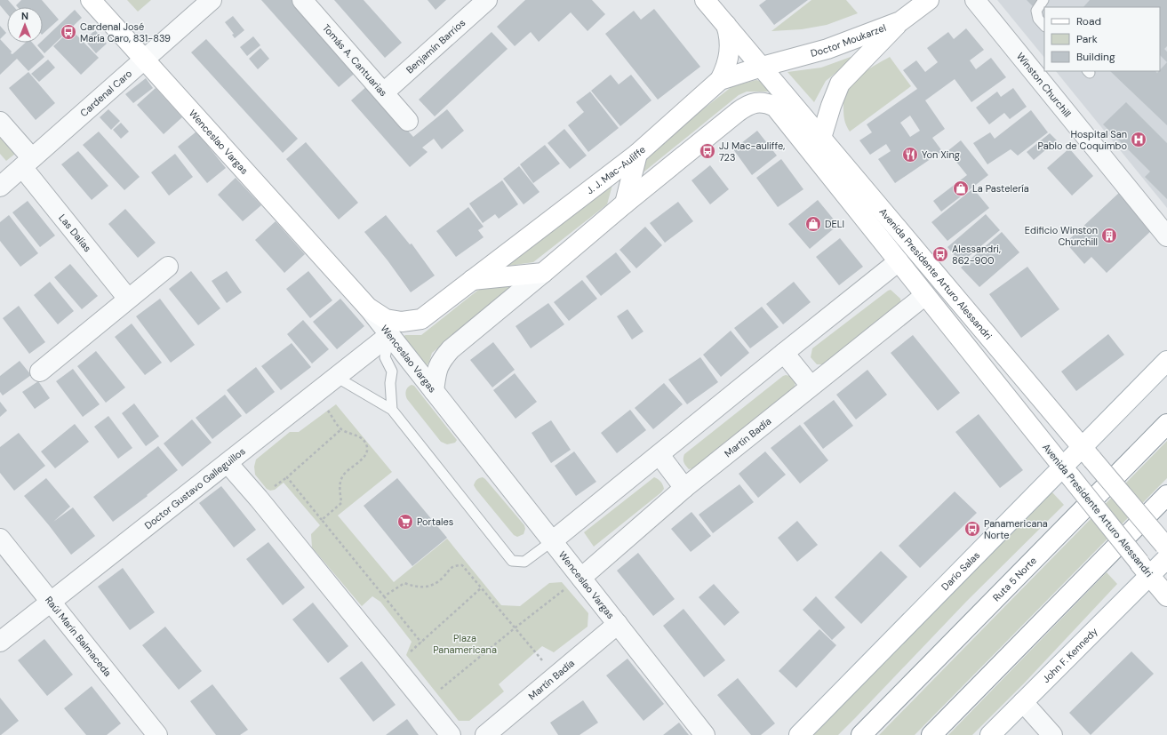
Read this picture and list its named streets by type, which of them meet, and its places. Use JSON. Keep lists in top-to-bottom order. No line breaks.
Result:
{"streets":{"main road":["Doctor Moukarzel","Wenceslao Vargas","J. J. Mac-Auliffe","Avenida Presidente Arturo Alessandri","Darío Salas","Ruta 5 Norte","John F. Kennedy"],"street":["Benjamín Barrios","Tomás A. Cantuarias","Winston Churchill","Cardenal Caro","Las Dalias","Martín Badía","Doctor Gustavo Galleguillos","Raúl Marín Balmaceda"]},"crossings":[["Doctor Moukarzel","J. J. Mac-Auliffe"],["Doctor Moukarzel","Avenida Presidente Arturo Alessandri"],["Benjamín Barrios","Tomás A. Cantuarias"],["Cardenal Caro","Wenceslao Vargas"],["Cardenal Caro","Las Dalias"],["Wenceslao Vargas","J. J. Mac-Auliffe"],["Wenceslao Vargas","Martín Badía"],["Wenceslao Vargas","Doctor Gustavo Galleguillos"],["J. J. Mac-Auliffe","Avenida Presidente Arturo Alessandri"],["Avenida Presidente Arturo Alessandri","Martín Badía"],["Avenida Presidente Arturo Alessandri","Darío Salas"],["Avenida Presidente Arturo Alessandri","John F. Kennedy"],["Doctor Gustavo Galleguillos","Raúl Marín Balmaceda"]],"parks":["Plaza Panamericana"],"places":{"bus stop":["Cardenal José María Caro, 831-839","JJ Mac-auliffe, 723","Alessandri, 862-900","Panamericana Norte"],"hospital":["Hospital San Pablo de Coquimbo"],"restaurant":["Yon Xing"],"shop":["La Pastelería","DELI"],"building":["Edificio Winston Churchill"],"supermarket":["Portales"]},"legend":["Road","Park","Building"],"north":"top"}
